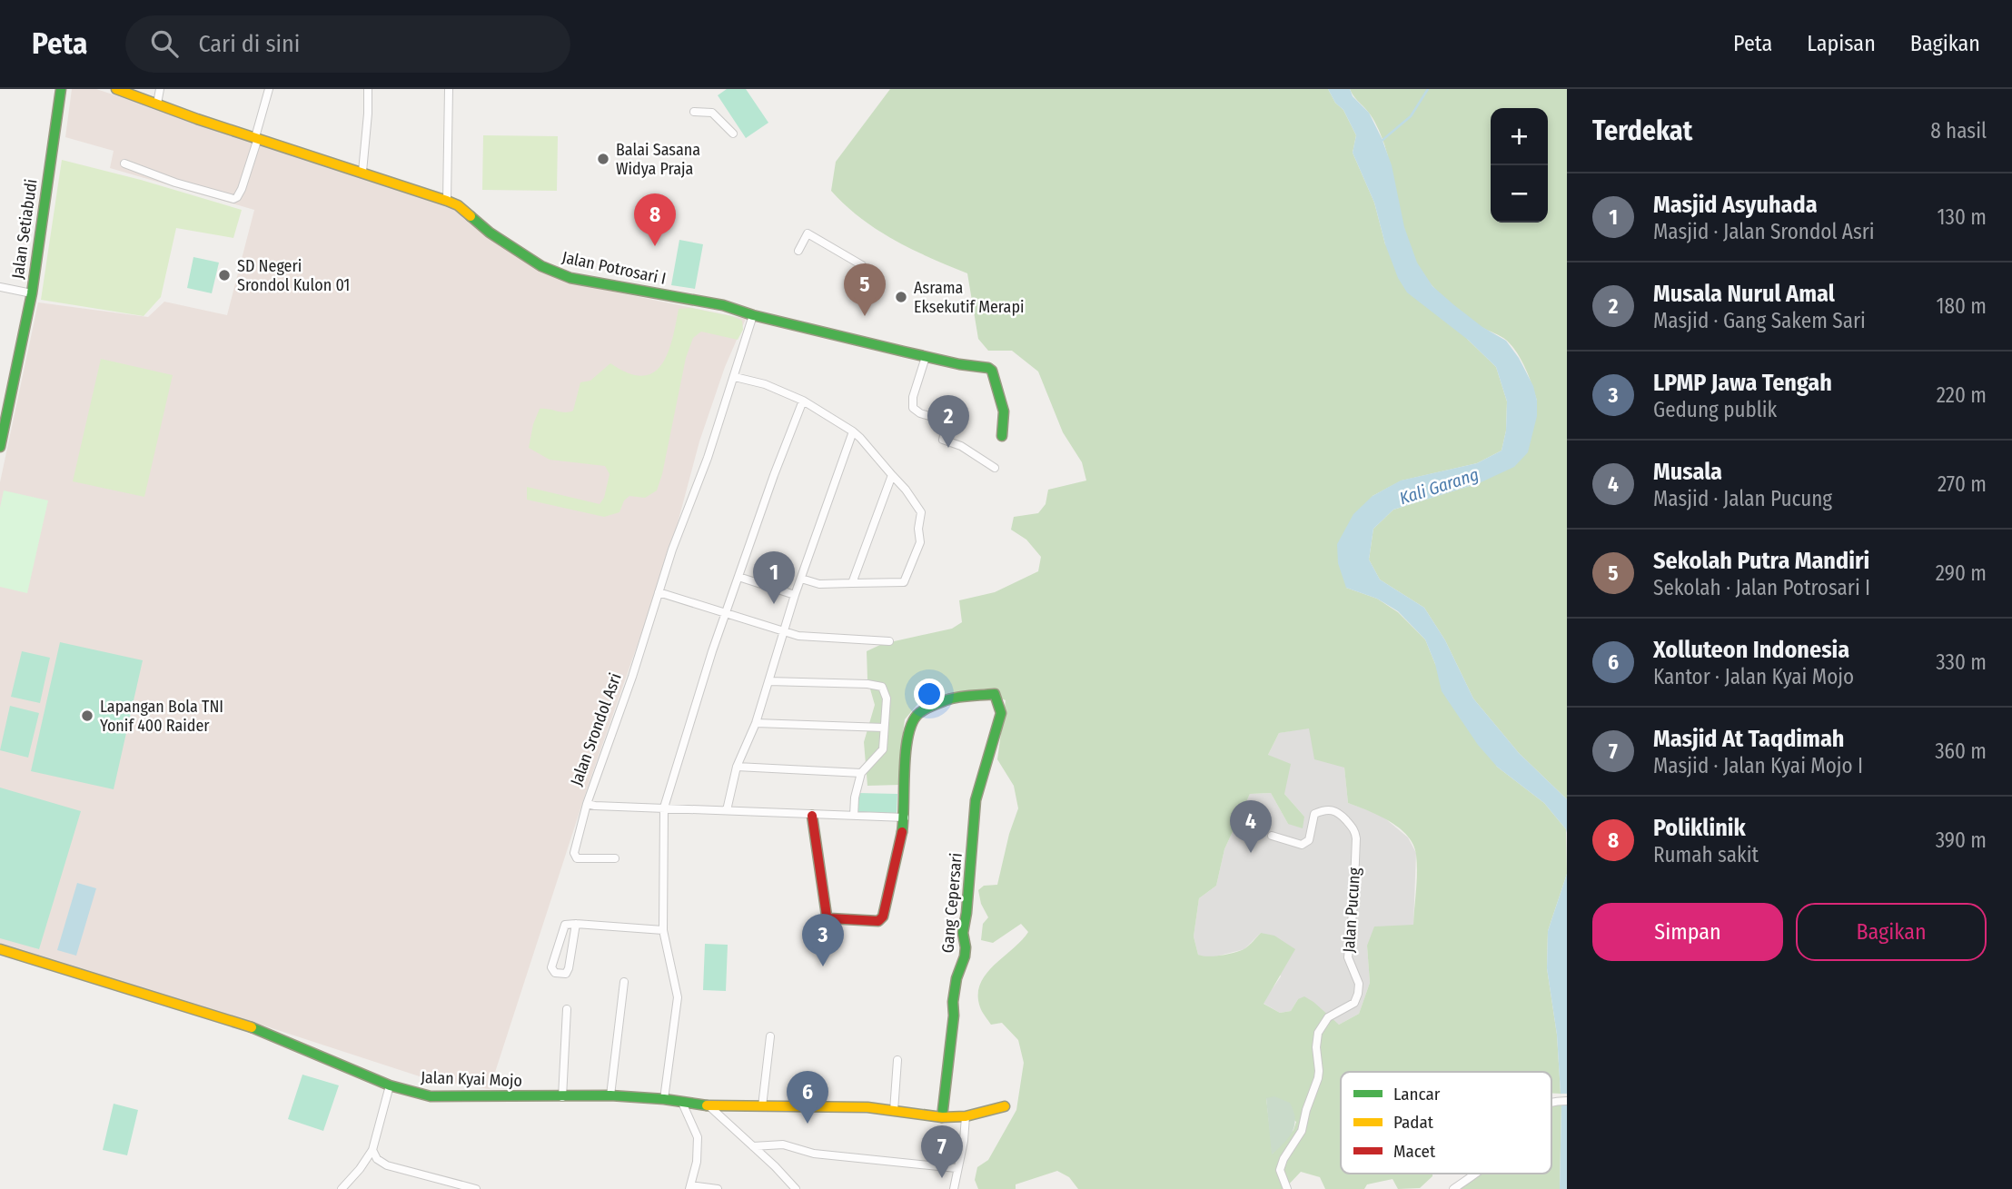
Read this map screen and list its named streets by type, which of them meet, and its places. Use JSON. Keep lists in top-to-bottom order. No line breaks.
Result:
{"streets":{"main road":["Jalan Setiabudi","Jalan Potrosari I","Gang Cepersari","Jalan Kyai Mojo"],"street":["Jalan Srondol Asri","Jalan Pucung"]},"crossings":[["Jalan Potrosari I","Jalan Srondol Asri"],["Jalan Srondol Asri","Gang Cepersari"],["Gang Cepersari","Jalan Kyai Mojo"]],"water":["Kali Garang"],"places":["Balai Sasana Widya Praja","SD Negeri Srondol Kulon 01","Asrama Eksekutif Merapi","Lapangan Bola TNI Yonif 400 Raider"],"legend":["Lancar","Padat","Macet"],"page":{"header":"Peta","search":"Cari di sini","nav":["Peta","Lapisan","Bagikan"],"heading":["Terdekat","8 hasil"],"map_buttons":["+","−"],"list":[{"mark":"1","name":"Masjid Asyuhada","note":"Masjid · Jalan Srondol Asri","value":"130 m"},{"mark":"2","name":"Musala Nurul Amal","note":"Masjid · Gang Sakem Sari","value":"180 m"},{"mark":"3","name":"LPMP Jawa Tengah","note":"Gedung publik","value":"220 m"},{"mark":"4","name":"Musala","note":"Masjid · Jalan Pucung","value":"270 m"},{"mark":"5","name":"Sekolah Putra Mandiri","note":"Sekolah · Jalan Potrosari I","value":"290 m"},{"mark":"6","name":"Xolluteon Indonesia","note":"Kantor · Jalan Kyai Mojo","value":"330 m"},{"mark":"7","name":"Masjid At Taqdimah","note":"Masjid · Jalan Kyai Mojo I","value":"360 m"},{"mark":"8","name":"Poliklinik","note":"Rumah sakit","value":"390 m"}],"pins":["8","5","2","1","4","3","6","7"],"buttons":["Simpan","Bagikan"]}}
